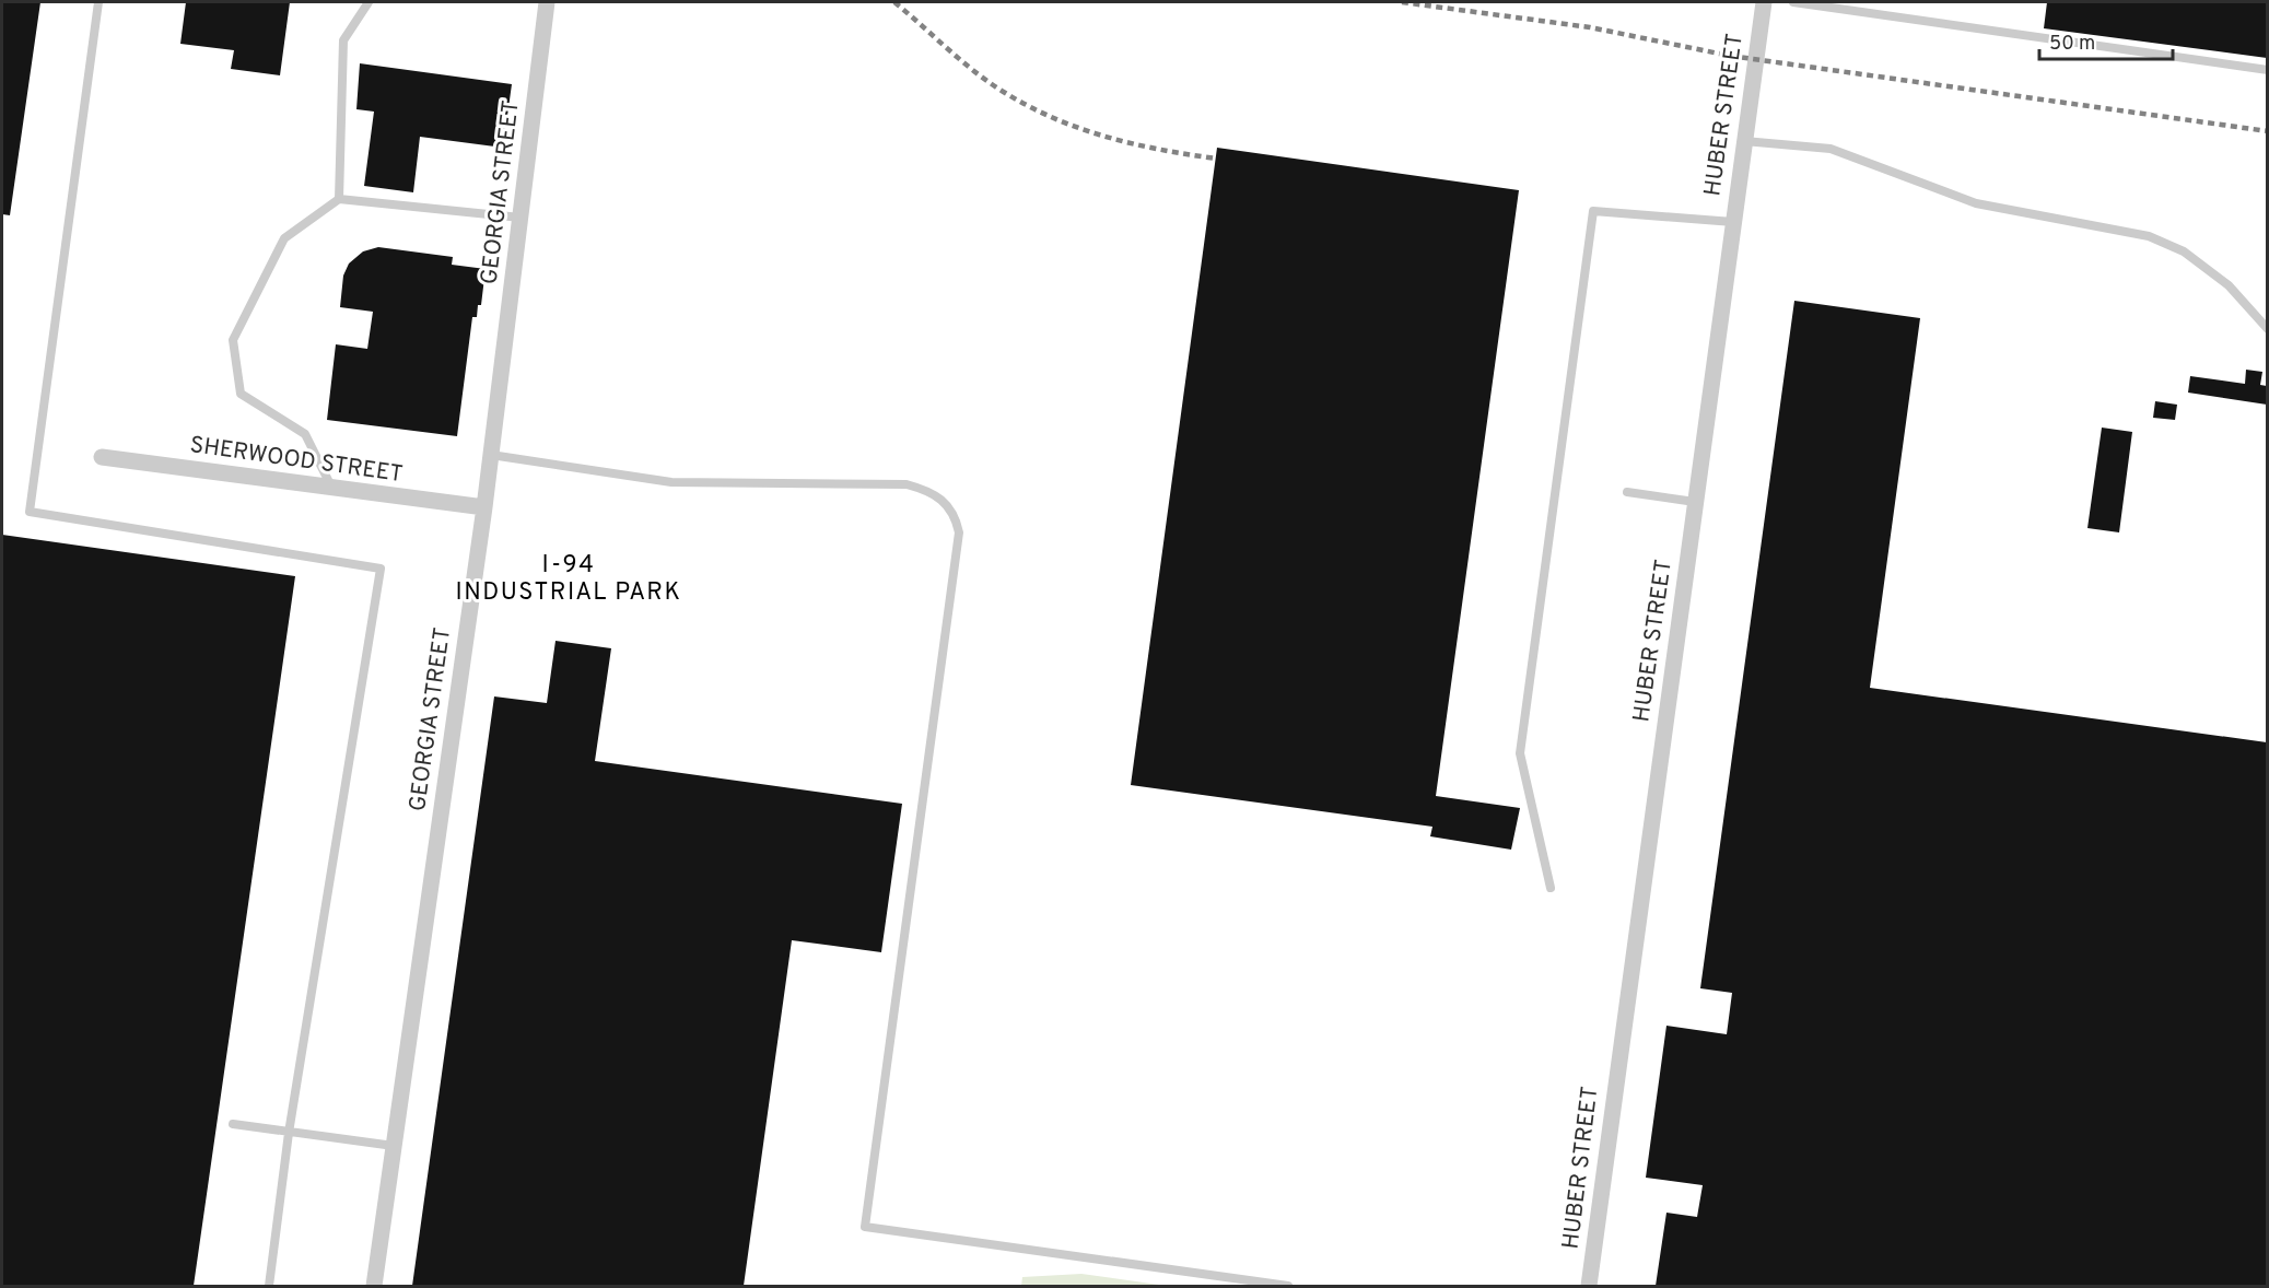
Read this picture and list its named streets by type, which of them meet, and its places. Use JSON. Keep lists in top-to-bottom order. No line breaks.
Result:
{"streets":{"street":["HUBER STREET","GEORGIA STREET","SHERWOOD STREET"]},"crossings":[["GEORGIA STREET","SHERWOOD STREET"]],"districts":["I-94 INDUSTRIAL PARK"],"scale_bar":"50 m"}
